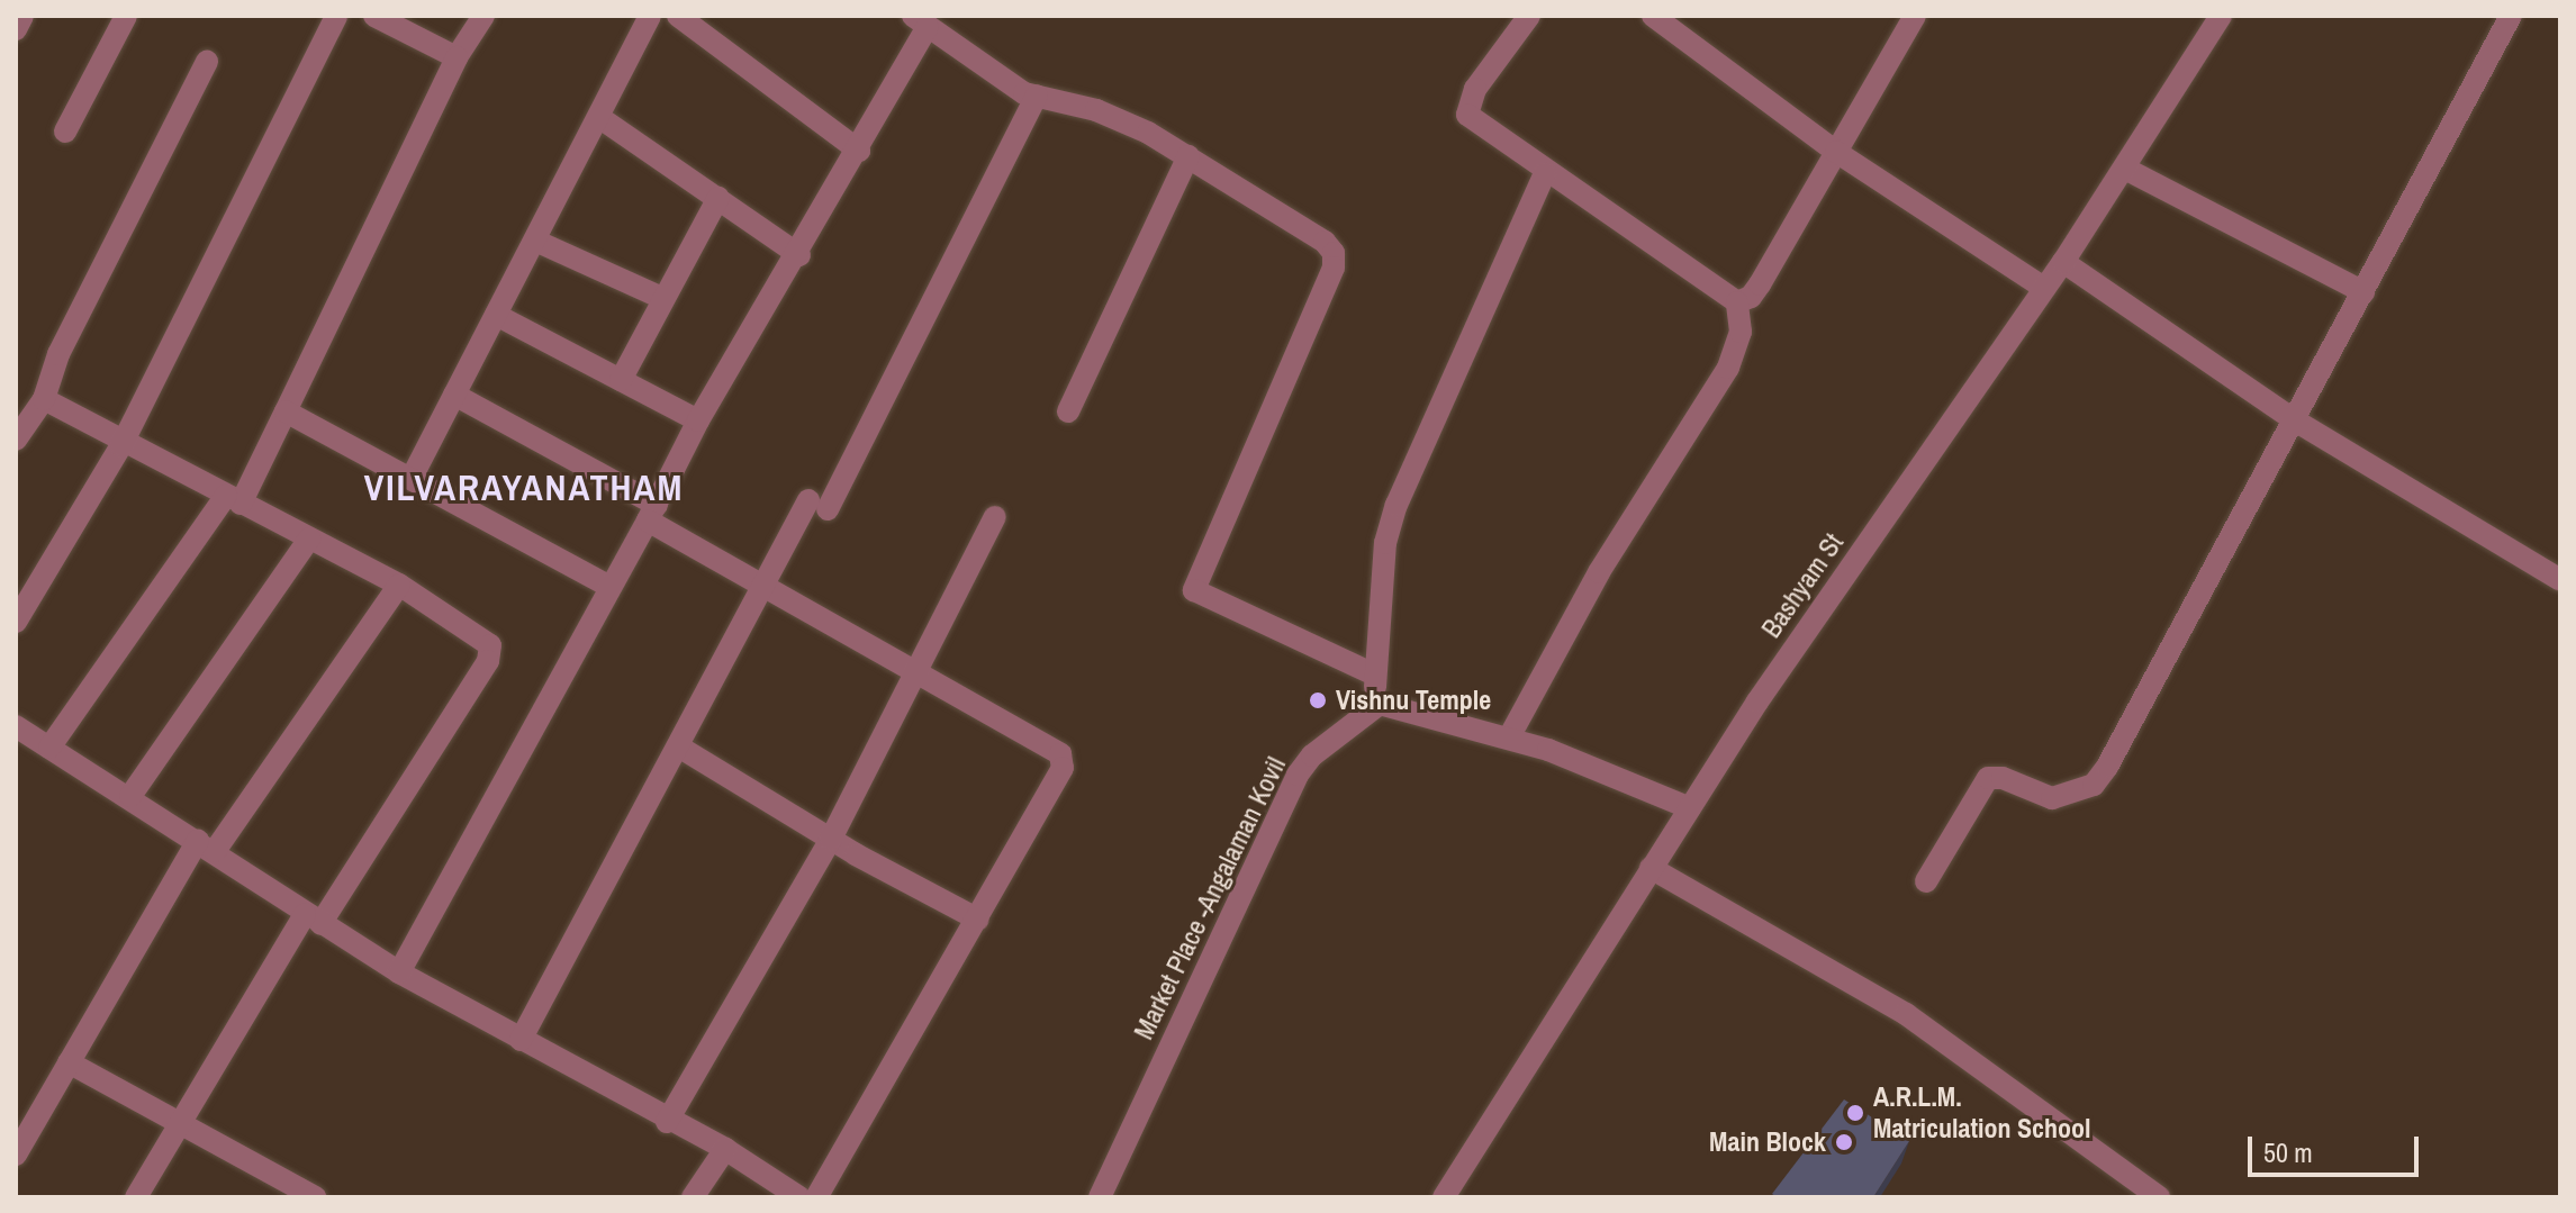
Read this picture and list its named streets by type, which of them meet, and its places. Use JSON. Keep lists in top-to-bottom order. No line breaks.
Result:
{"streets":{"street":["Bashyam St","Market Place -Angalaman Kovil"]},"districts":["VILVARAYANATHAM"],"places":["Vishnu Temple","A.R.L.M. Matriculation School","Main Block"],"scale_bar":"50 m"}
